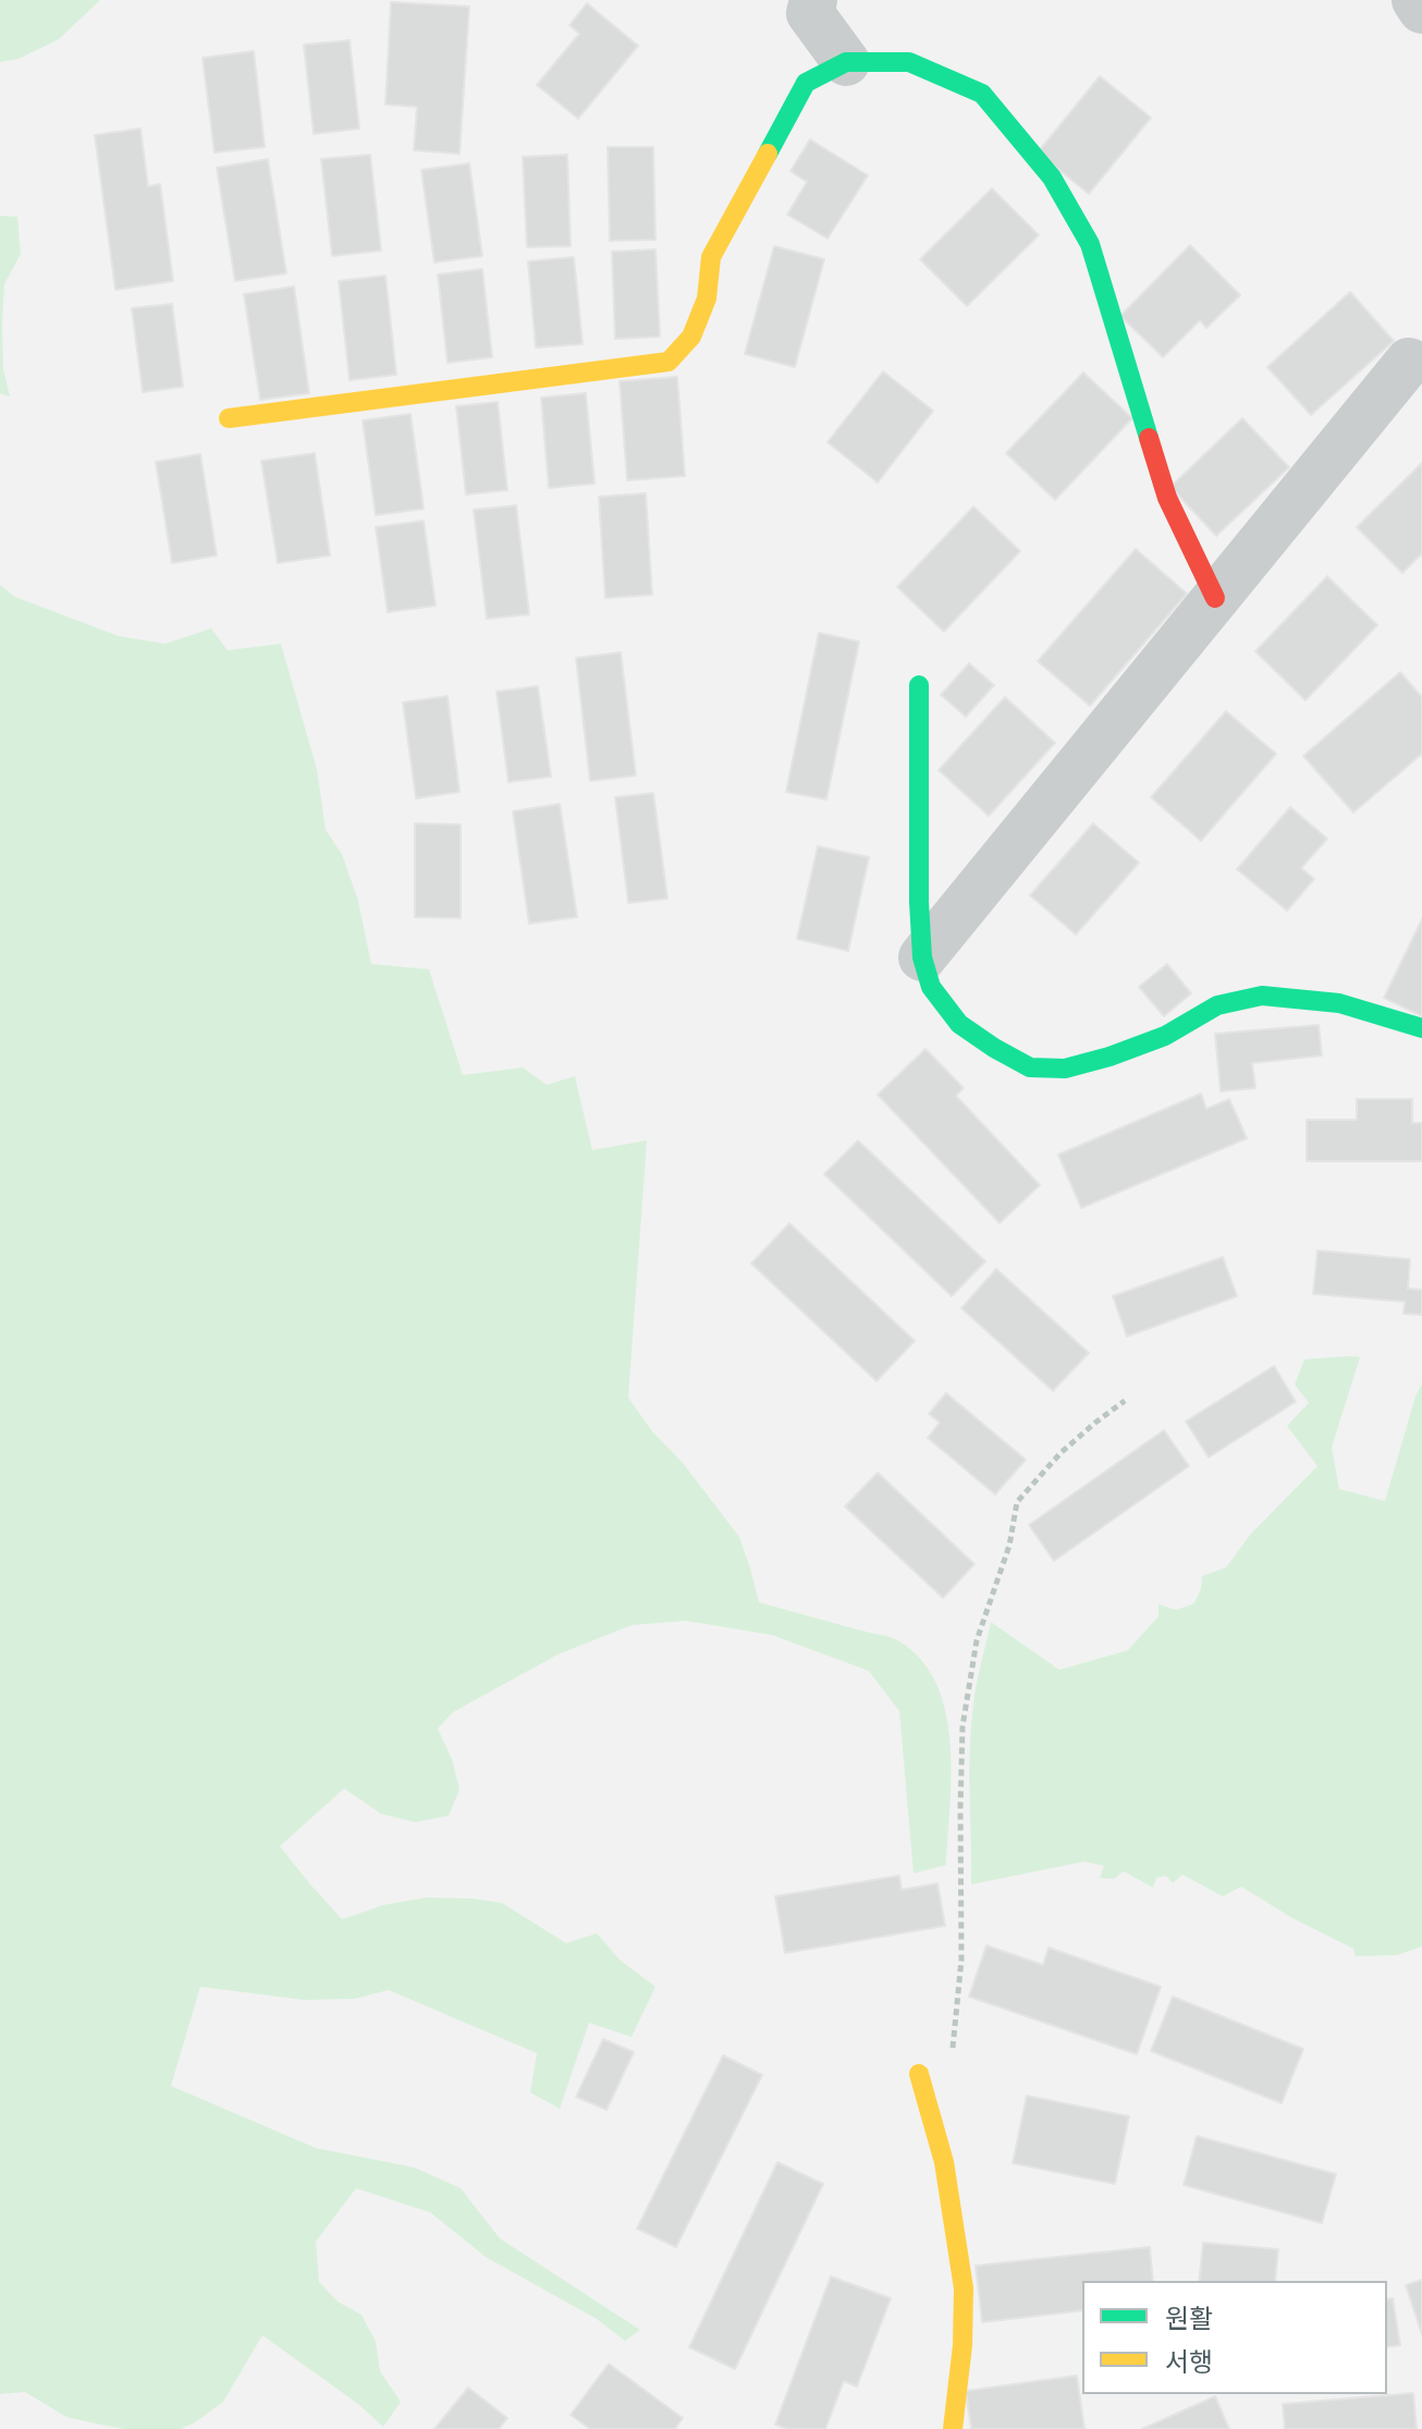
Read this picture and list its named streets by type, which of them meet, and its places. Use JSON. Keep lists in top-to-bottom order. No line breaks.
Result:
{"legend":["원활","서행"]}
